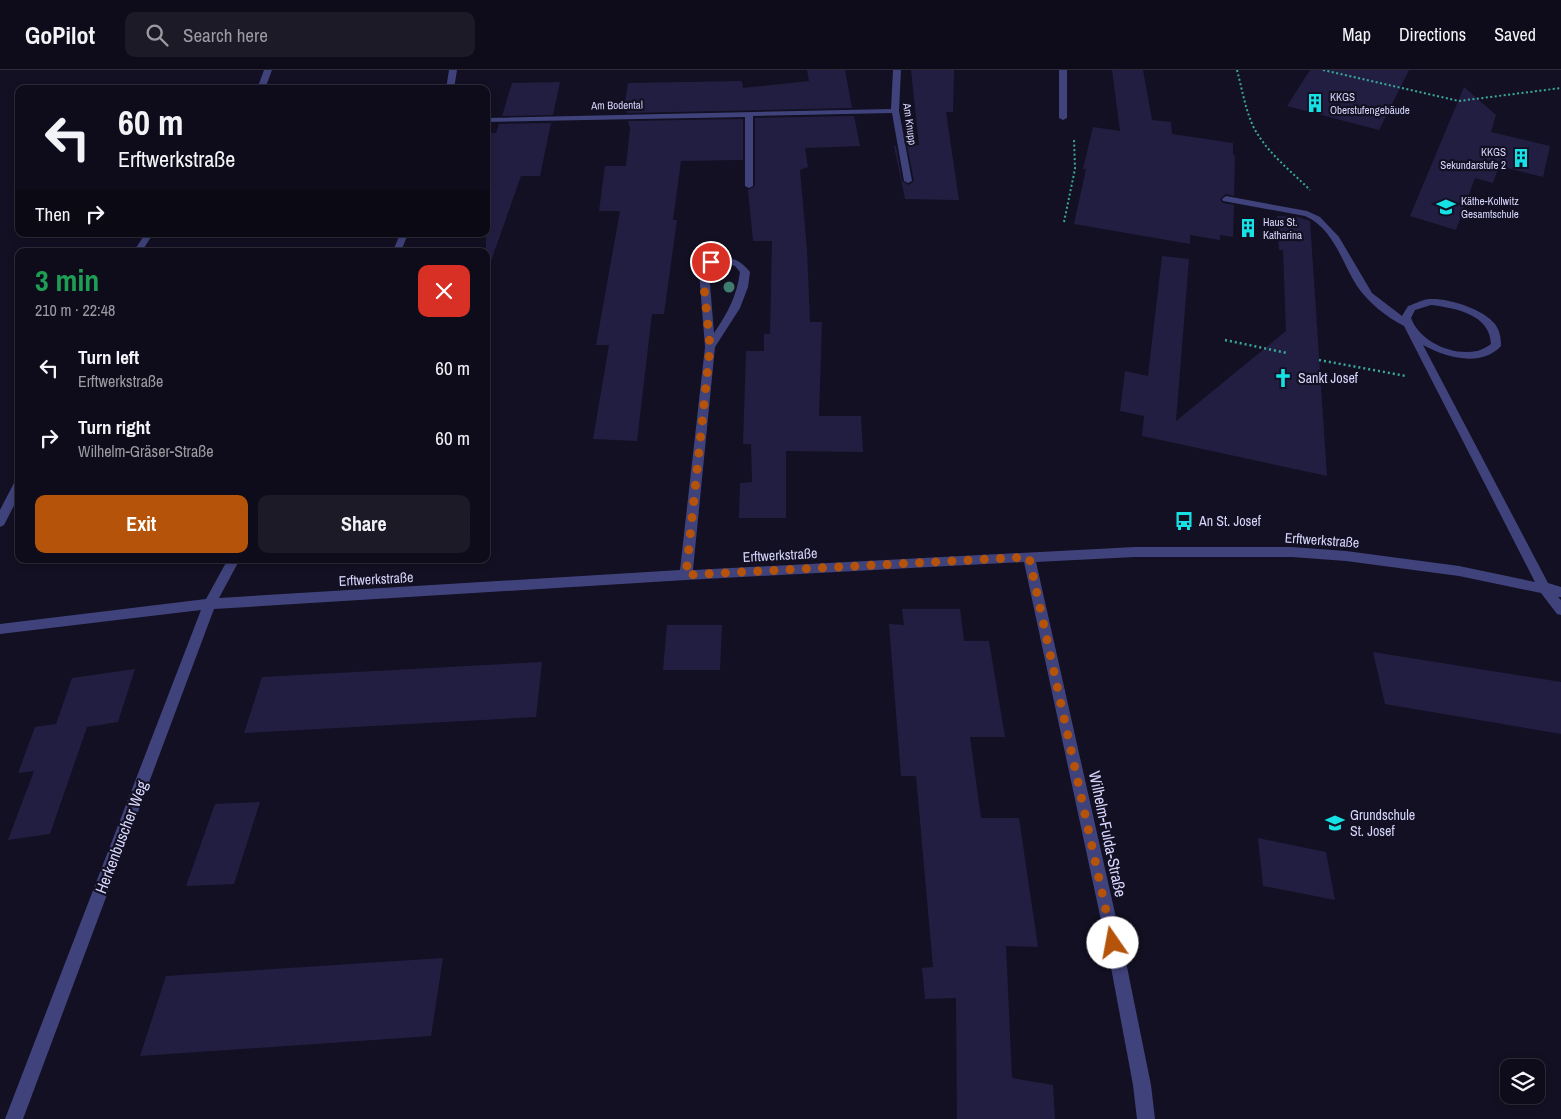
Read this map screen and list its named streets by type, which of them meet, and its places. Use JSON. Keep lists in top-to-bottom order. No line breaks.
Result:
{"streets":{"street":["Am Bodental","Am Knupp","Erftwerkstraße","Wilhelm-Fulda-Straße","Herkenbuscher Weg"]},"crossings":[["Am Bodental","Am Knupp"],["Erftwerkstraße","Wilhelm-Fulda-Straße"],["Erftwerkstraße","Herkenbuscher Weg"]],"places":{"building":["KKGS Oberstufengebäude","KKGS Sekundarstufe 2","Haus St. Katharina"],"school or university":["Käthe-Kollwitz Gesamtschule","Grundschule St. Josef"],"church":["Sankt Josef"],"bus stop":["An St. Josef"]},"page":{"header":"GoPilot","search":"Search here","nav":["Map","Directions","Saved"],"turn":["60 m","Erftwerkstraße"],"then":"Then","heading":["3 min","210 m · 22:48"],"list":[{"name":"Turn left","note":"Erftwerkstraße","value":"60 m"},{"name":"Turn right","note":"Wilhelm-Gräser-Straße","value":"60 m"}],"buttons":["Exit","Share"]}}
